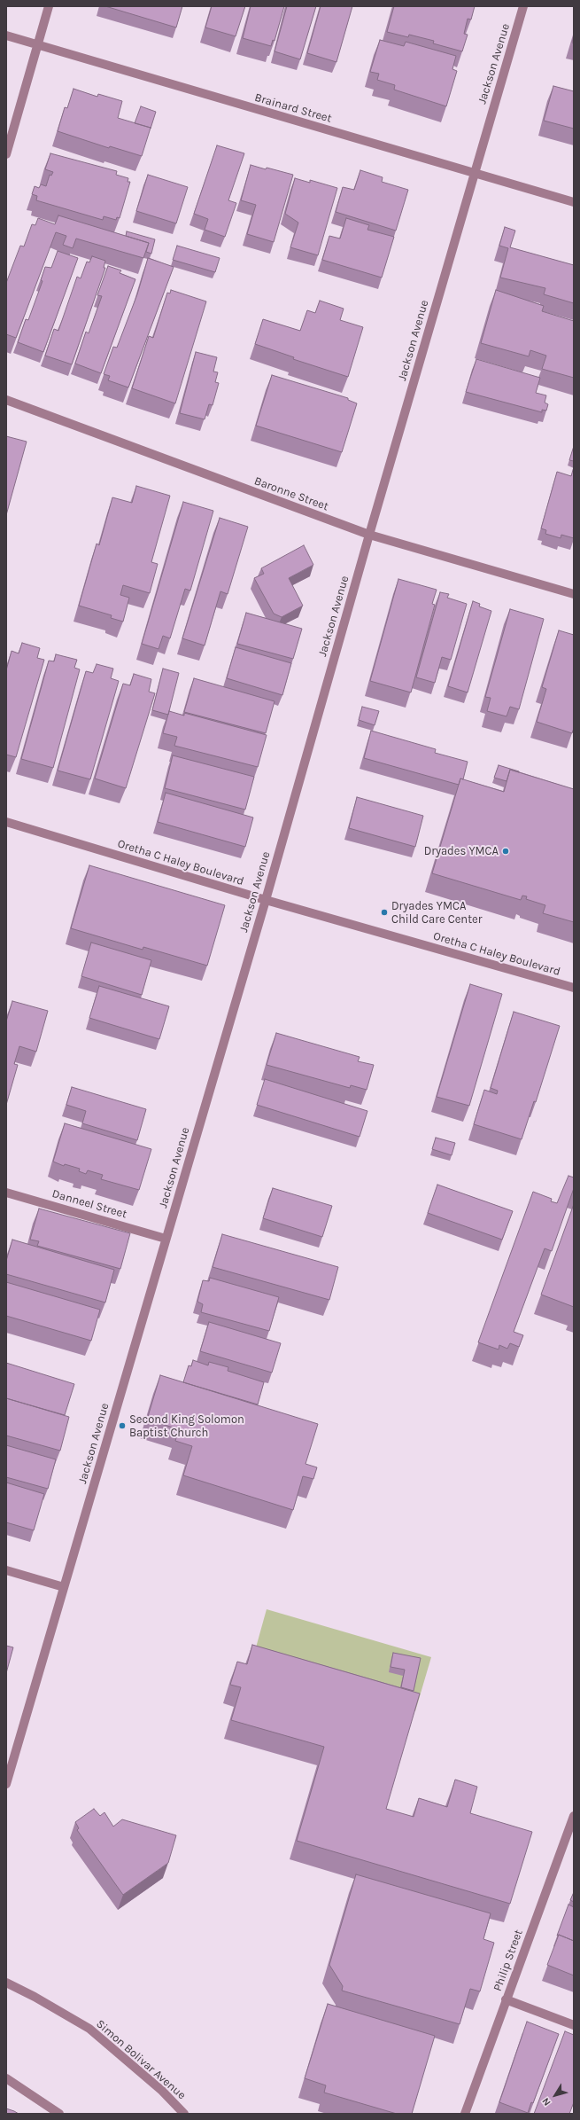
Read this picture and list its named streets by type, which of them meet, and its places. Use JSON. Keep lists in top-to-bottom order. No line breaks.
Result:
{"streets":{"street":["Jackson Avenue","Brainard Street","Baronne Street","Oretha C Haley Boulevard","Danneel Street","Philip Street","Simon Bolivar Avenue"]},"crossings":[["Jackson Avenue","Brainard Street"],["Jackson Avenue","Baronne Street"],["Jackson Avenue","Oretha C Haley Boulevard"],["Jackson Avenue","Danneel Street"]],"places":["Dryades YMCA","Dryades YMCA Child Care Center","Second King Solomon Baptist Church"],"north":"bottom left"}
